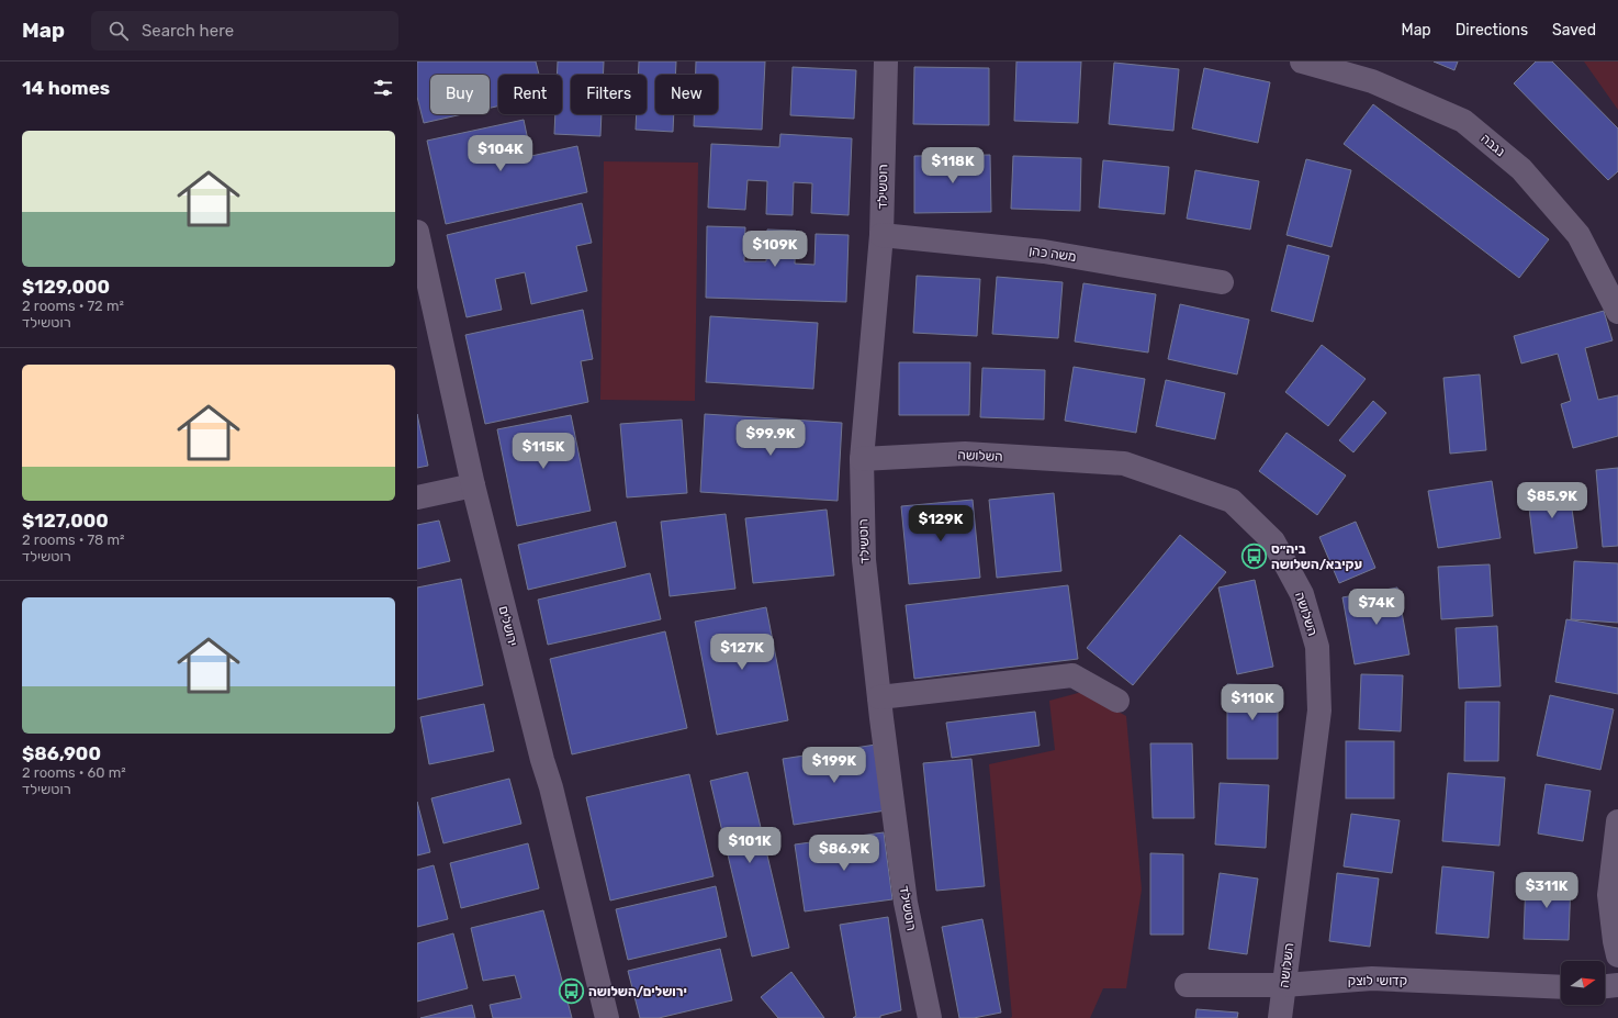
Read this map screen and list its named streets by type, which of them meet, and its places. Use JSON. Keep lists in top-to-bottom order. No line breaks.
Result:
{"streets":{"street":["נגבה","רוטשילד","משה כהן","השלושה","ירושלים","קדושי לוצק"]},"crossings":[["רוטשילד","משה כהן"],["רוטשילד","השלושה"],["השלושה","קדושי לוצק"]],"places":{"bus stop":["ביה״ס עקיבא/השלושה","ירושלים/השלושה"]},"north":"right","page":{"header":"Map","search":"Search here","nav":["Map","Directions","Saved"],"heading":"14 homes","chip":["Buy","Rent","Filters","New"],"list":[{"name":"$129,000","note":"2 rooms · 72 m² · רוטשילד"},{"name":"$127,000","note":"2 rooms · 78 m² · רוטשילד"},{"name":"$86,900","note":"2 rooms · 60 m² · רוטשילד"}],"price":["$104K","$118K","$109K","$99.9K","$115K","$85.9K","$129K","$74K","$127K","$110K","$199K","$101K","$86.9K","$311K"]}}
